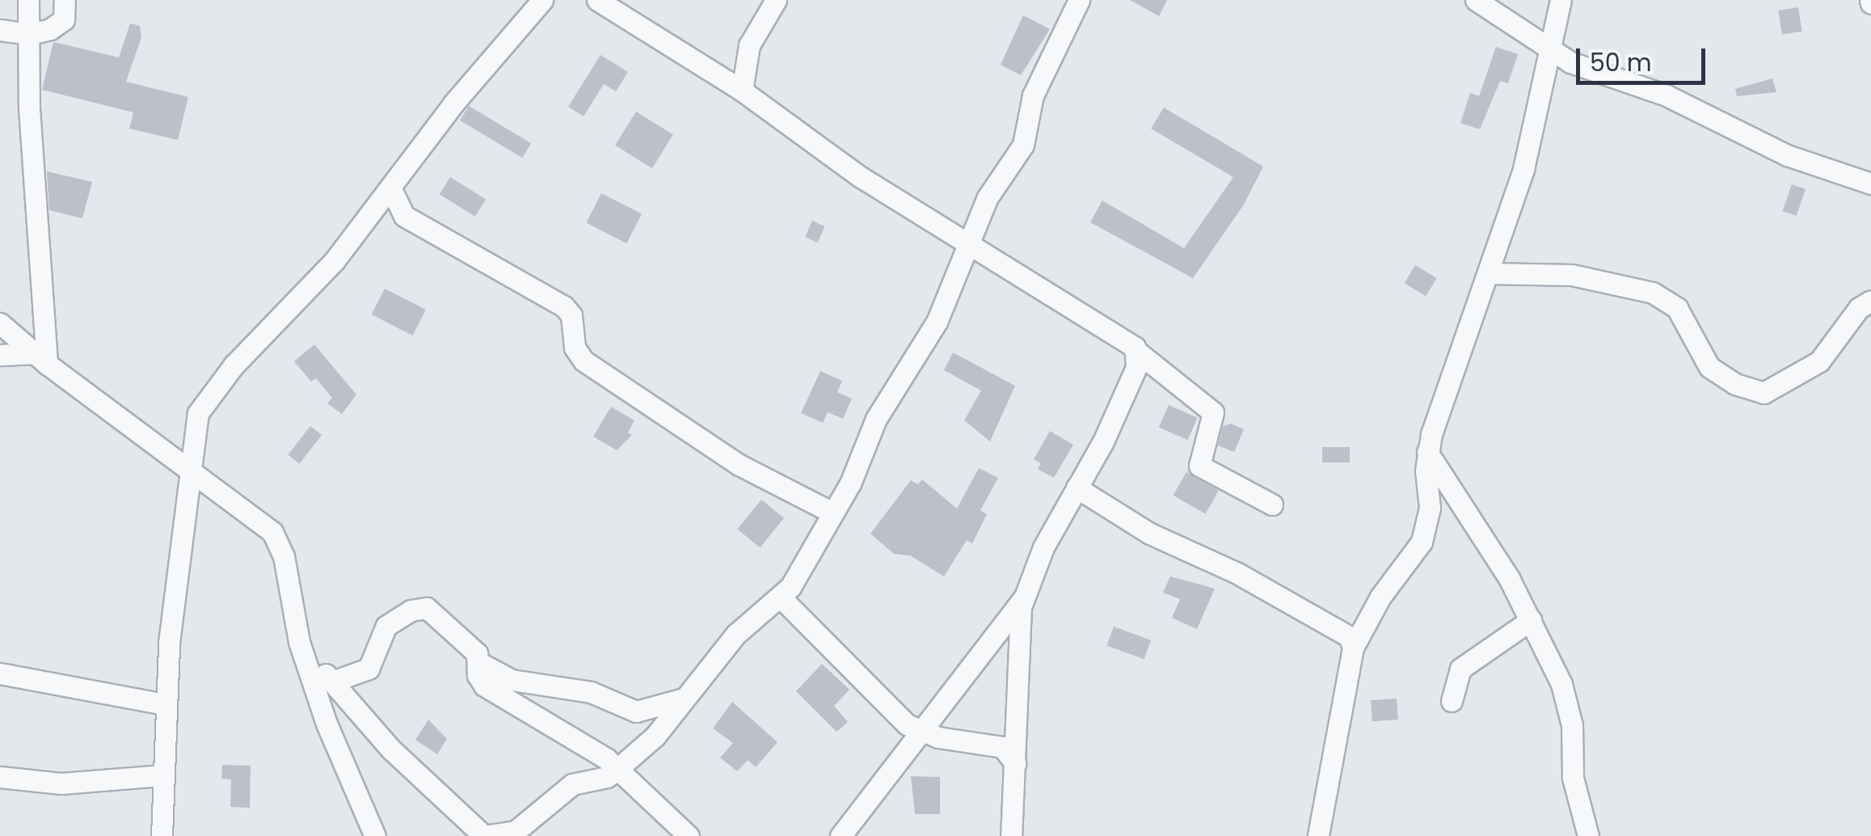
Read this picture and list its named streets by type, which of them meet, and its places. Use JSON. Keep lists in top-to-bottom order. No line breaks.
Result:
{"scale_bar":"50 m"}
